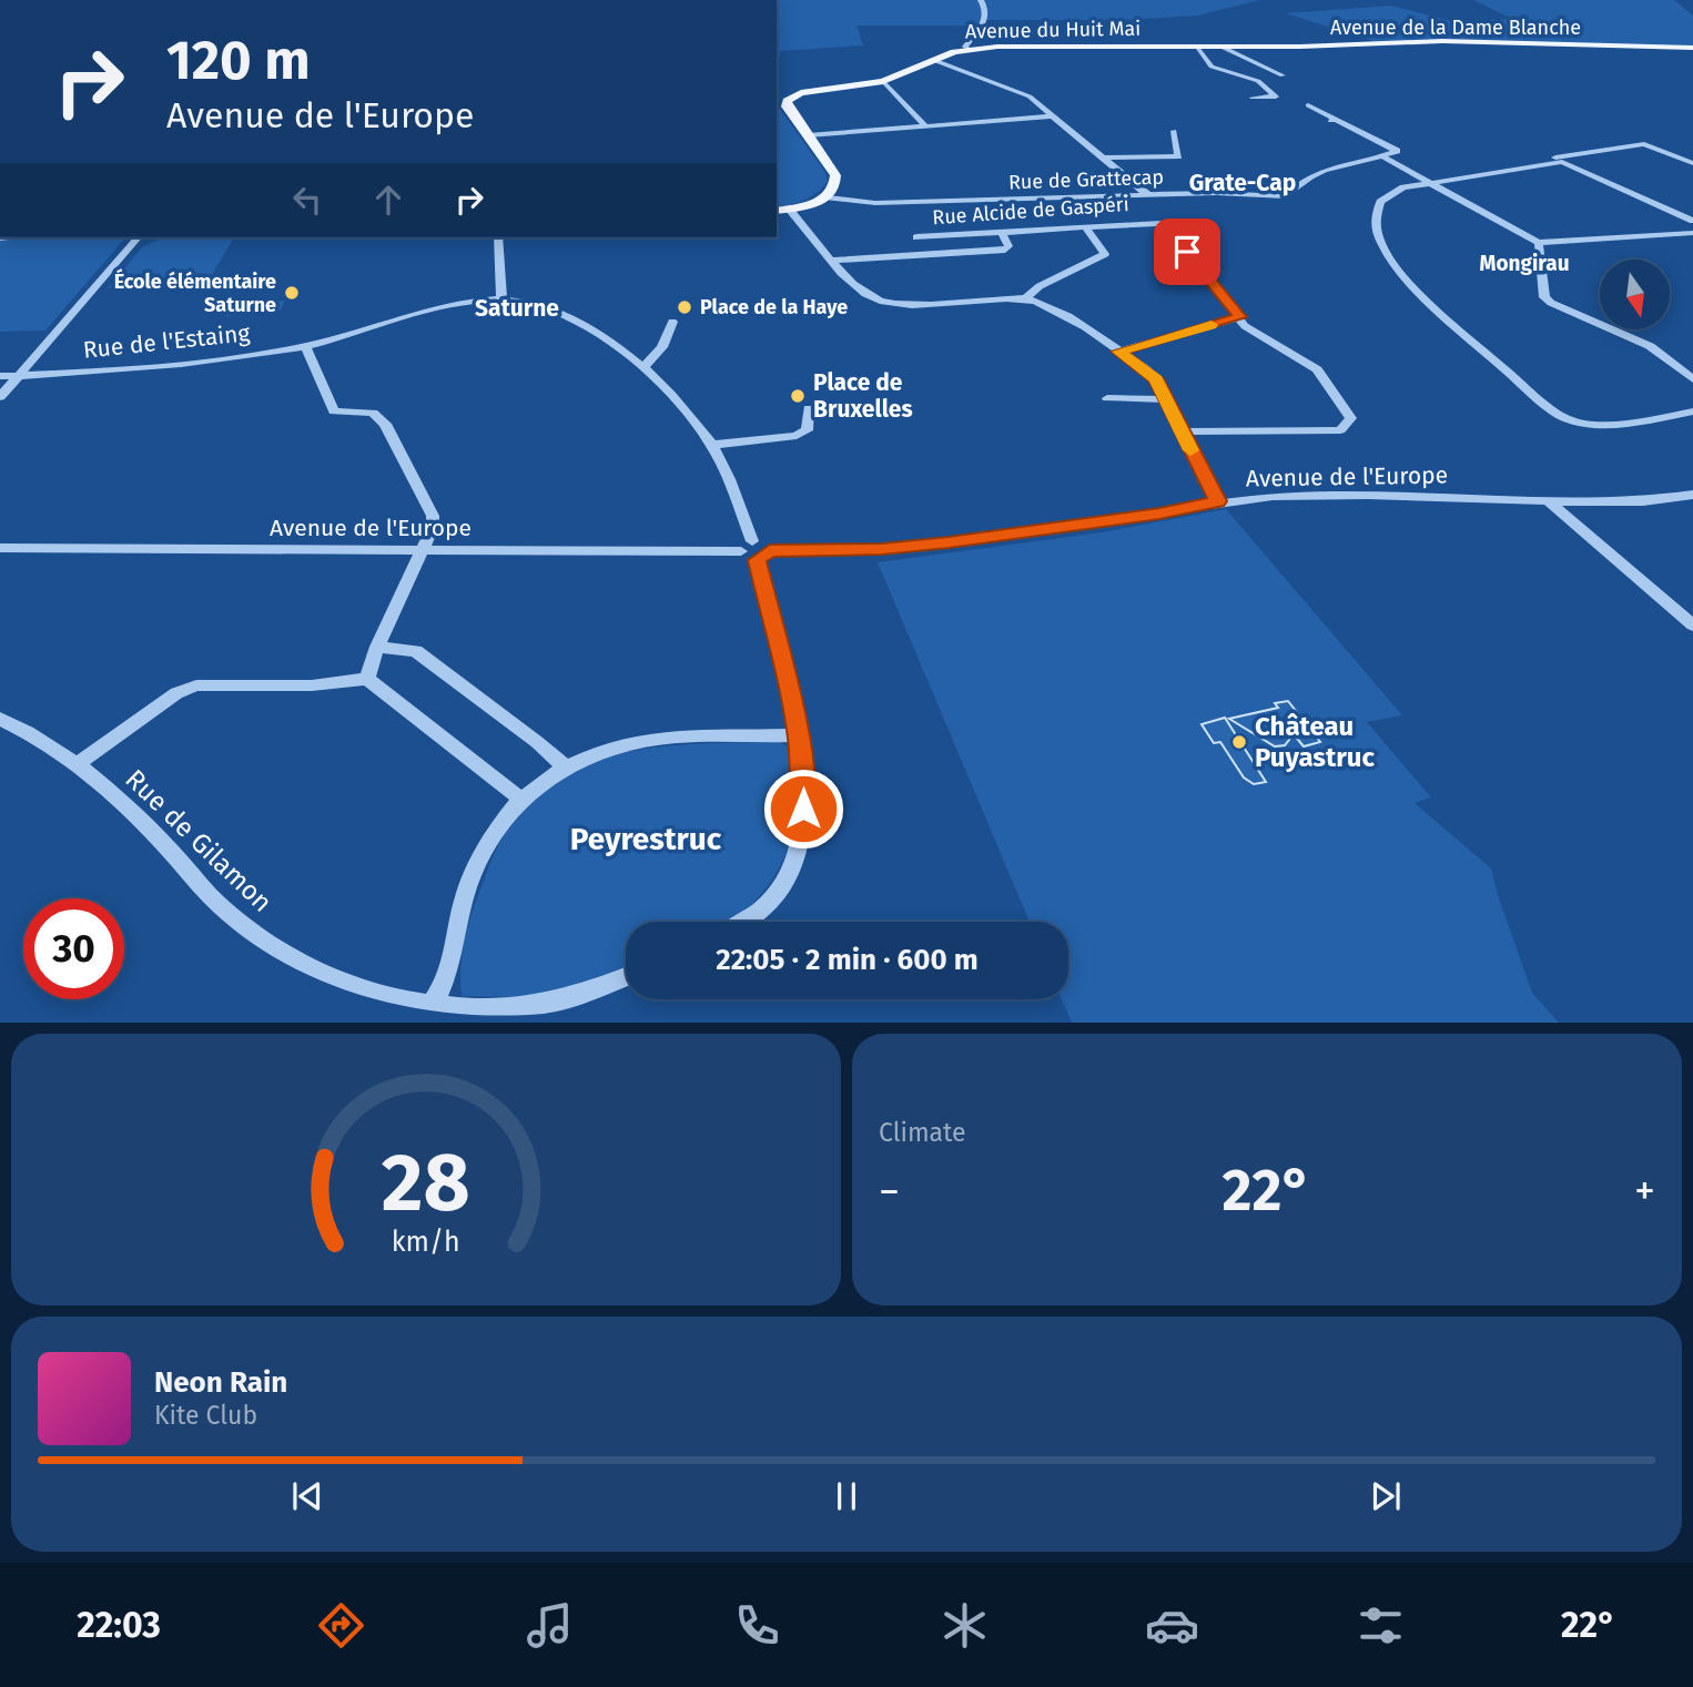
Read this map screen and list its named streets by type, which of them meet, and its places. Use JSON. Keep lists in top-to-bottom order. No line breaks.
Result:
{"streets":{"main road":["Avenue de la Dame Blanche","Avenue du Huit Mai"],"street":["Rue de Grattecap","Rue Alcide de Gaspéri","Rue de l'Estaing","Avenue de l'Europe","Rue de Gilamon"]},"crossings":[["Avenue de la Dame Blanche","Avenue du Huit Mai"],["Avenue du Huit Mai","Rue de Grattecap"],["Rue de l'Estaing","Avenue de l'Europe"]],"districts":["Grate-Cap","Mongirau","Saturne","Peyrestruc"],"places":["École élémentaire Saturne","Place de la Haye","Place de Bruxelles","Château Puyastruc"],"north":"bottom","page":{"turn":["120 m","Avenue de l'Europe"],"limit":"30","trip":"22:05 · 2 min · 600 m","tile":"Climate","heat":["−","22°","+"],"song":["Neon Rain","Kite Club"],"tabs":["22:03","22°"],"gauge":["28","km/h"]}}
